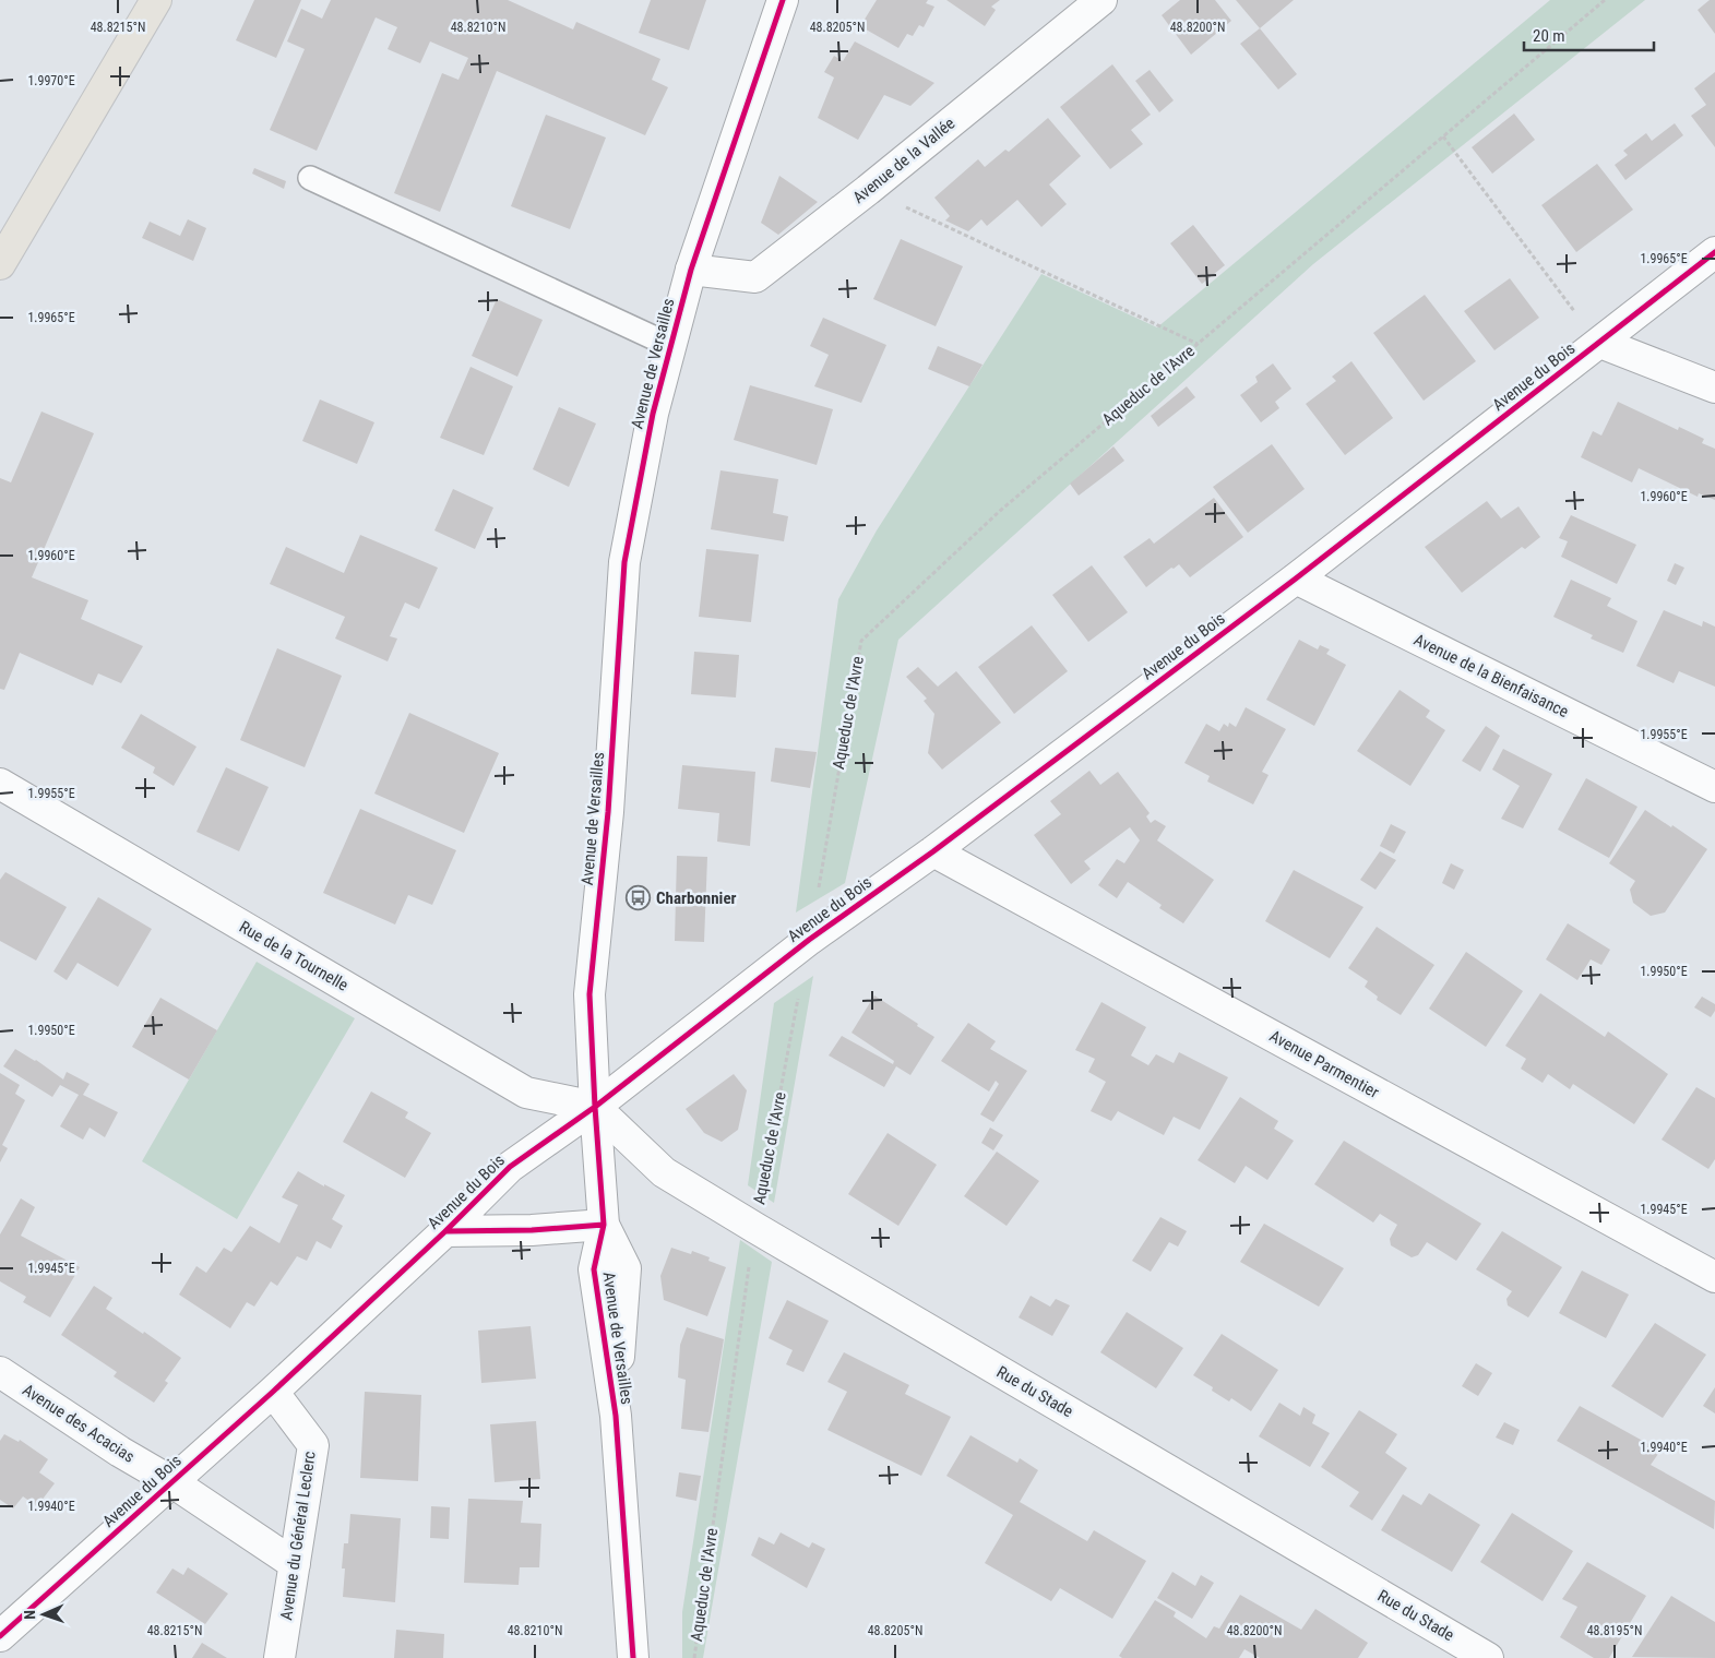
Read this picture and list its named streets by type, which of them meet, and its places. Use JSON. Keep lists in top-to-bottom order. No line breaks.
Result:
{"streets":{"street":["Avenue de la Vallée","Avenue de Versailles","Avenue du Bois","Avenue de la Bienfaisance","Rue de la Tournelle","Avenue Parmentier","Rue du Stade","Avenue des Acacias","Avenue du Général Leclerc"],"path":["Aqueduc de l'Avre"]},"crossings":[["Avenue de la Vallée","Avenue de Versailles"],["Avenue de Versailles","Avenue du Bois"],["Avenue de Versailles","Rue de la Tournelle"],["Avenue de Versailles","Rue du Stade"],["Avenue du Bois","Aqueduc de l'Avre"],["Avenue du Bois","Avenue de la Bienfaisance"],["Avenue du Bois","Rue de la Tournelle"],["Avenue du Bois","Avenue Parmentier"],["Avenue du Bois","Rue du Stade"],["Avenue du Bois","Avenue des Acacias"],["Avenue du Bois","Avenue du Général Leclerc"],["Aqueduc de l'Avre","Rue du Stade"],["Rue de la Tournelle","Rue du Stade"],["Avenue des Acacias","Avenue du Général Leclerc"]],"places":{"bus stop":["Charbonnier"]},"scale_bar":"20 m","north":"left","coordinates":["48.8215°N","48.8210°N","48.8205°N","48.8200°N","1.9970°E","1.9965°E","1.9960°E","1.9955°E","1.9950°E","1.9945°E","1.9940°E","48.8195°N"]}
